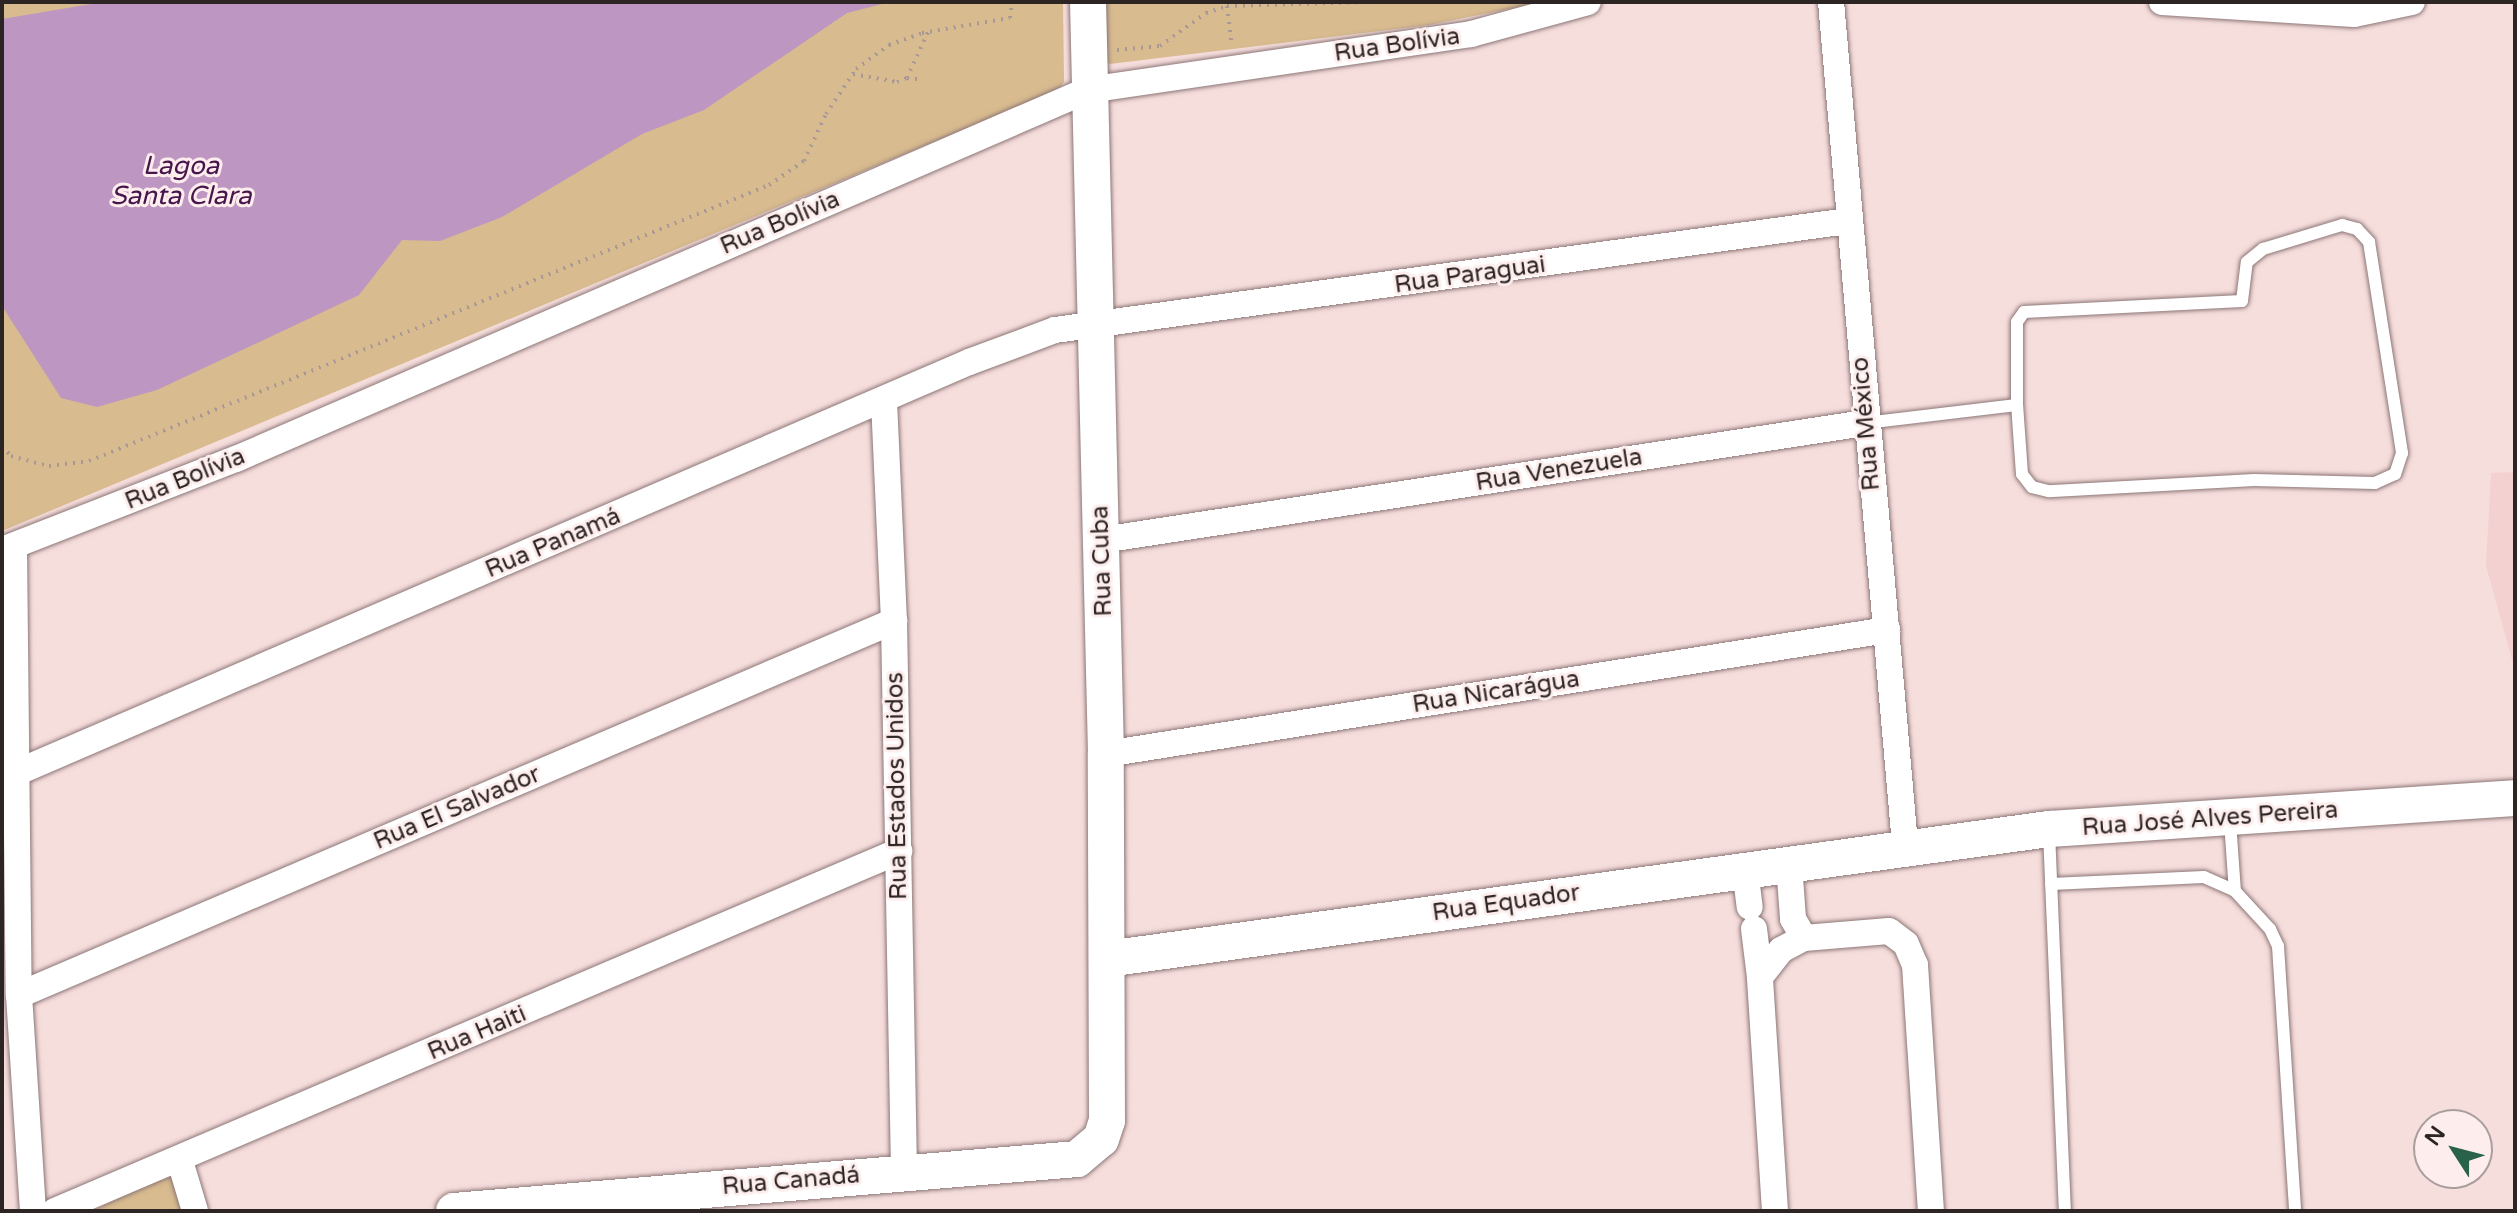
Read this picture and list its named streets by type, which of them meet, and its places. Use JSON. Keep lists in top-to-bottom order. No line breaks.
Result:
{"streets":{"main road":["Rua Cuba","Rua José Alves Pereira","Rua Equador","Rua Canadá"],"street":["Rua Bolívia","Rua Paraguai","Rua México","Rua Venezuela","Rua Panamá","Rua Nicarágua","Rua Estados Unidos","Rua El Salvador","Rua Haiti"]},"crossings":[["Rua Bolívia","Rua Cuba"],["Rua Paraguai","Rua México"],["Rua Paraguai","Rua Panamá"],["Rua Paraguai","Rua Cuba"],["Rua México","Rua Venezuela"],["Rua México","Rua Nicarágua"],["Rua México","Rua José Alves Pereira"],["Rua México","Rua Equador"],["Rua Venezuela","Rua Cuba"],["Rua Panamá","Rua Cuba"],["Rua Panamá","Rua Estados Unidos"],["Rua Cuba","Rua Nicarágua"],["Rua Cuba","Rua Equador"],["Rua Cuba","Rua Canadá"],["Rua Estados Unidos","Rua El Salvador"],["Rua Estados Unidos","Rua Haiti"],["Rua Estados Unidos","Rua Canadá"],["Rua José Alves Pereira","Rua Equador"]],"water":["Lagoa Santa Clara"],"north":"top left"}
